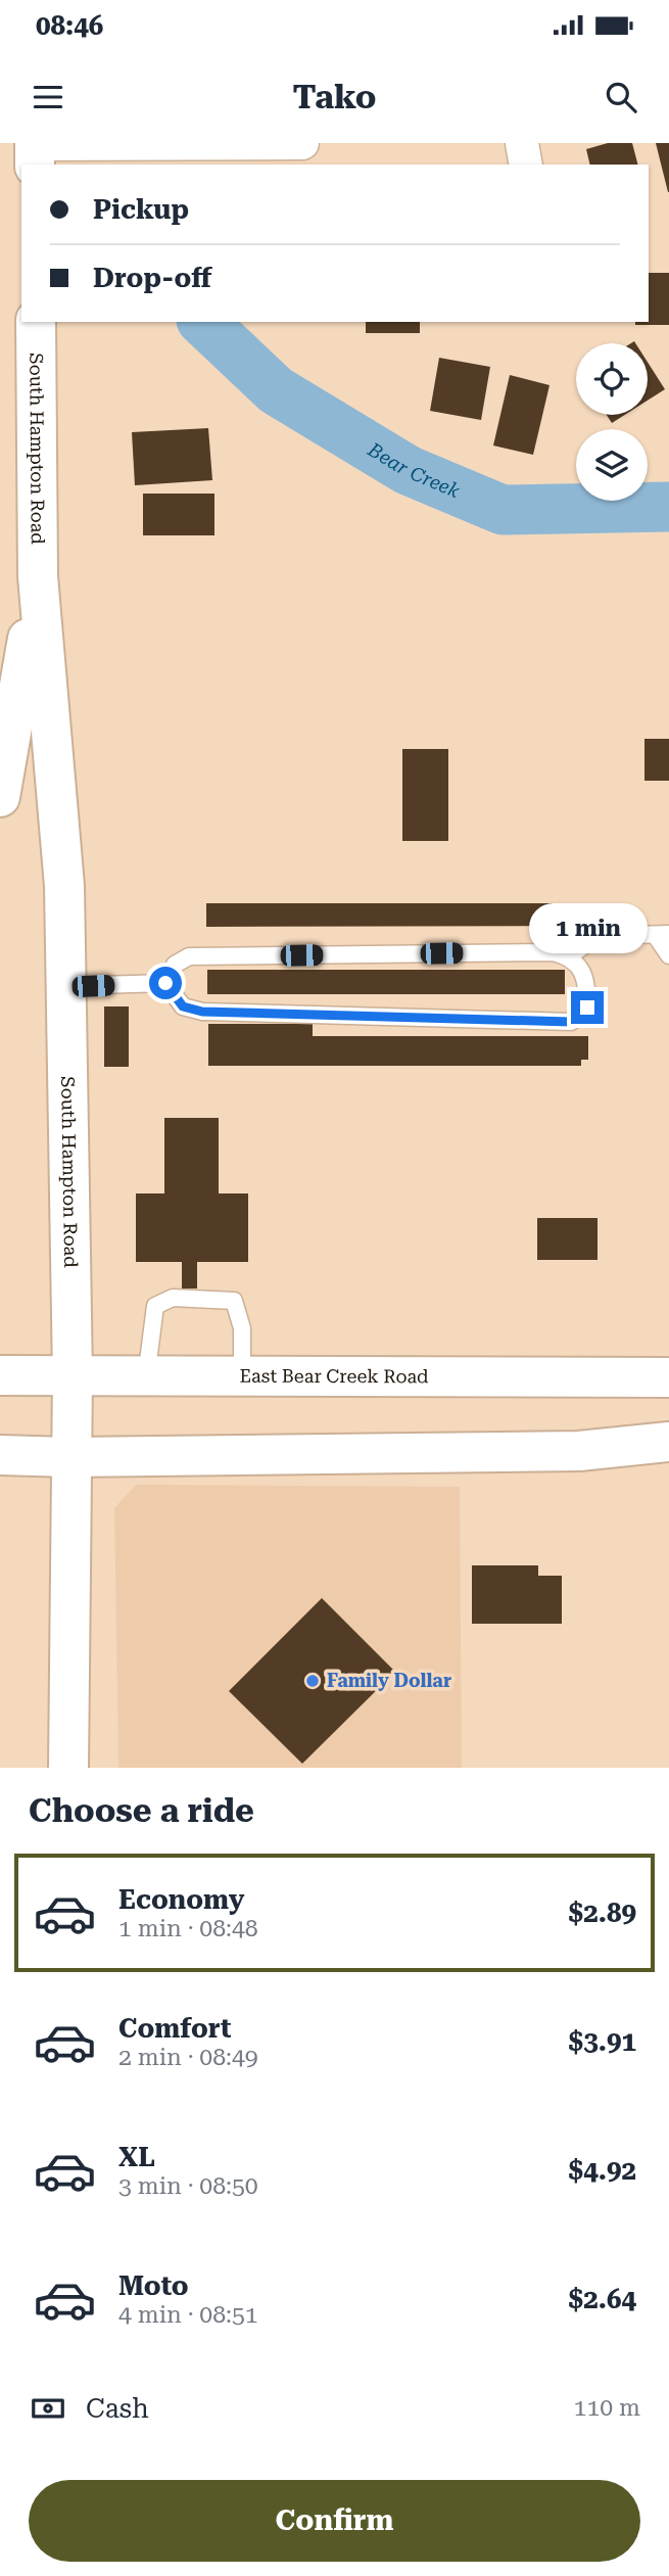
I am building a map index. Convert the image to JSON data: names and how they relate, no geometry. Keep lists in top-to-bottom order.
{
  "streets": {
    "main road": ["South Hampton Road", "East Bear Creek Road"]
  },
  "crossings": [
    ["South Hampton Road", "East Bear Creek Road"]
  ],
  "water": ["Bear Creek"],
  "places": ["Family Dollar"],
  "page": {
    "status": "08:46",
    "header": "Tako",
    "banner": ["Pickup", "Drop-off"],
    "bubble": "1 min",
    "heading": "Choose a ride",
    "list": [
      {
        "name": "Economy",
        "note": "1 min · 08:48",
        "value": "$2.89"
      },
      {
        "name": "Comfort",
        "note": "2 min · 08:49",
        "value": "$3.91"
      },
      {
        "name": "XL",
        "note": "3 min · 08:50",
        "value": "$4.92"
      },
      {
        "name": "Moto",
        "note": "4 min · 08:51",
        "value": "$2.64"
      }
    ],
    "pay": ["Cash", "110 m"],
    "buttons": "Confirm"
  }
}
